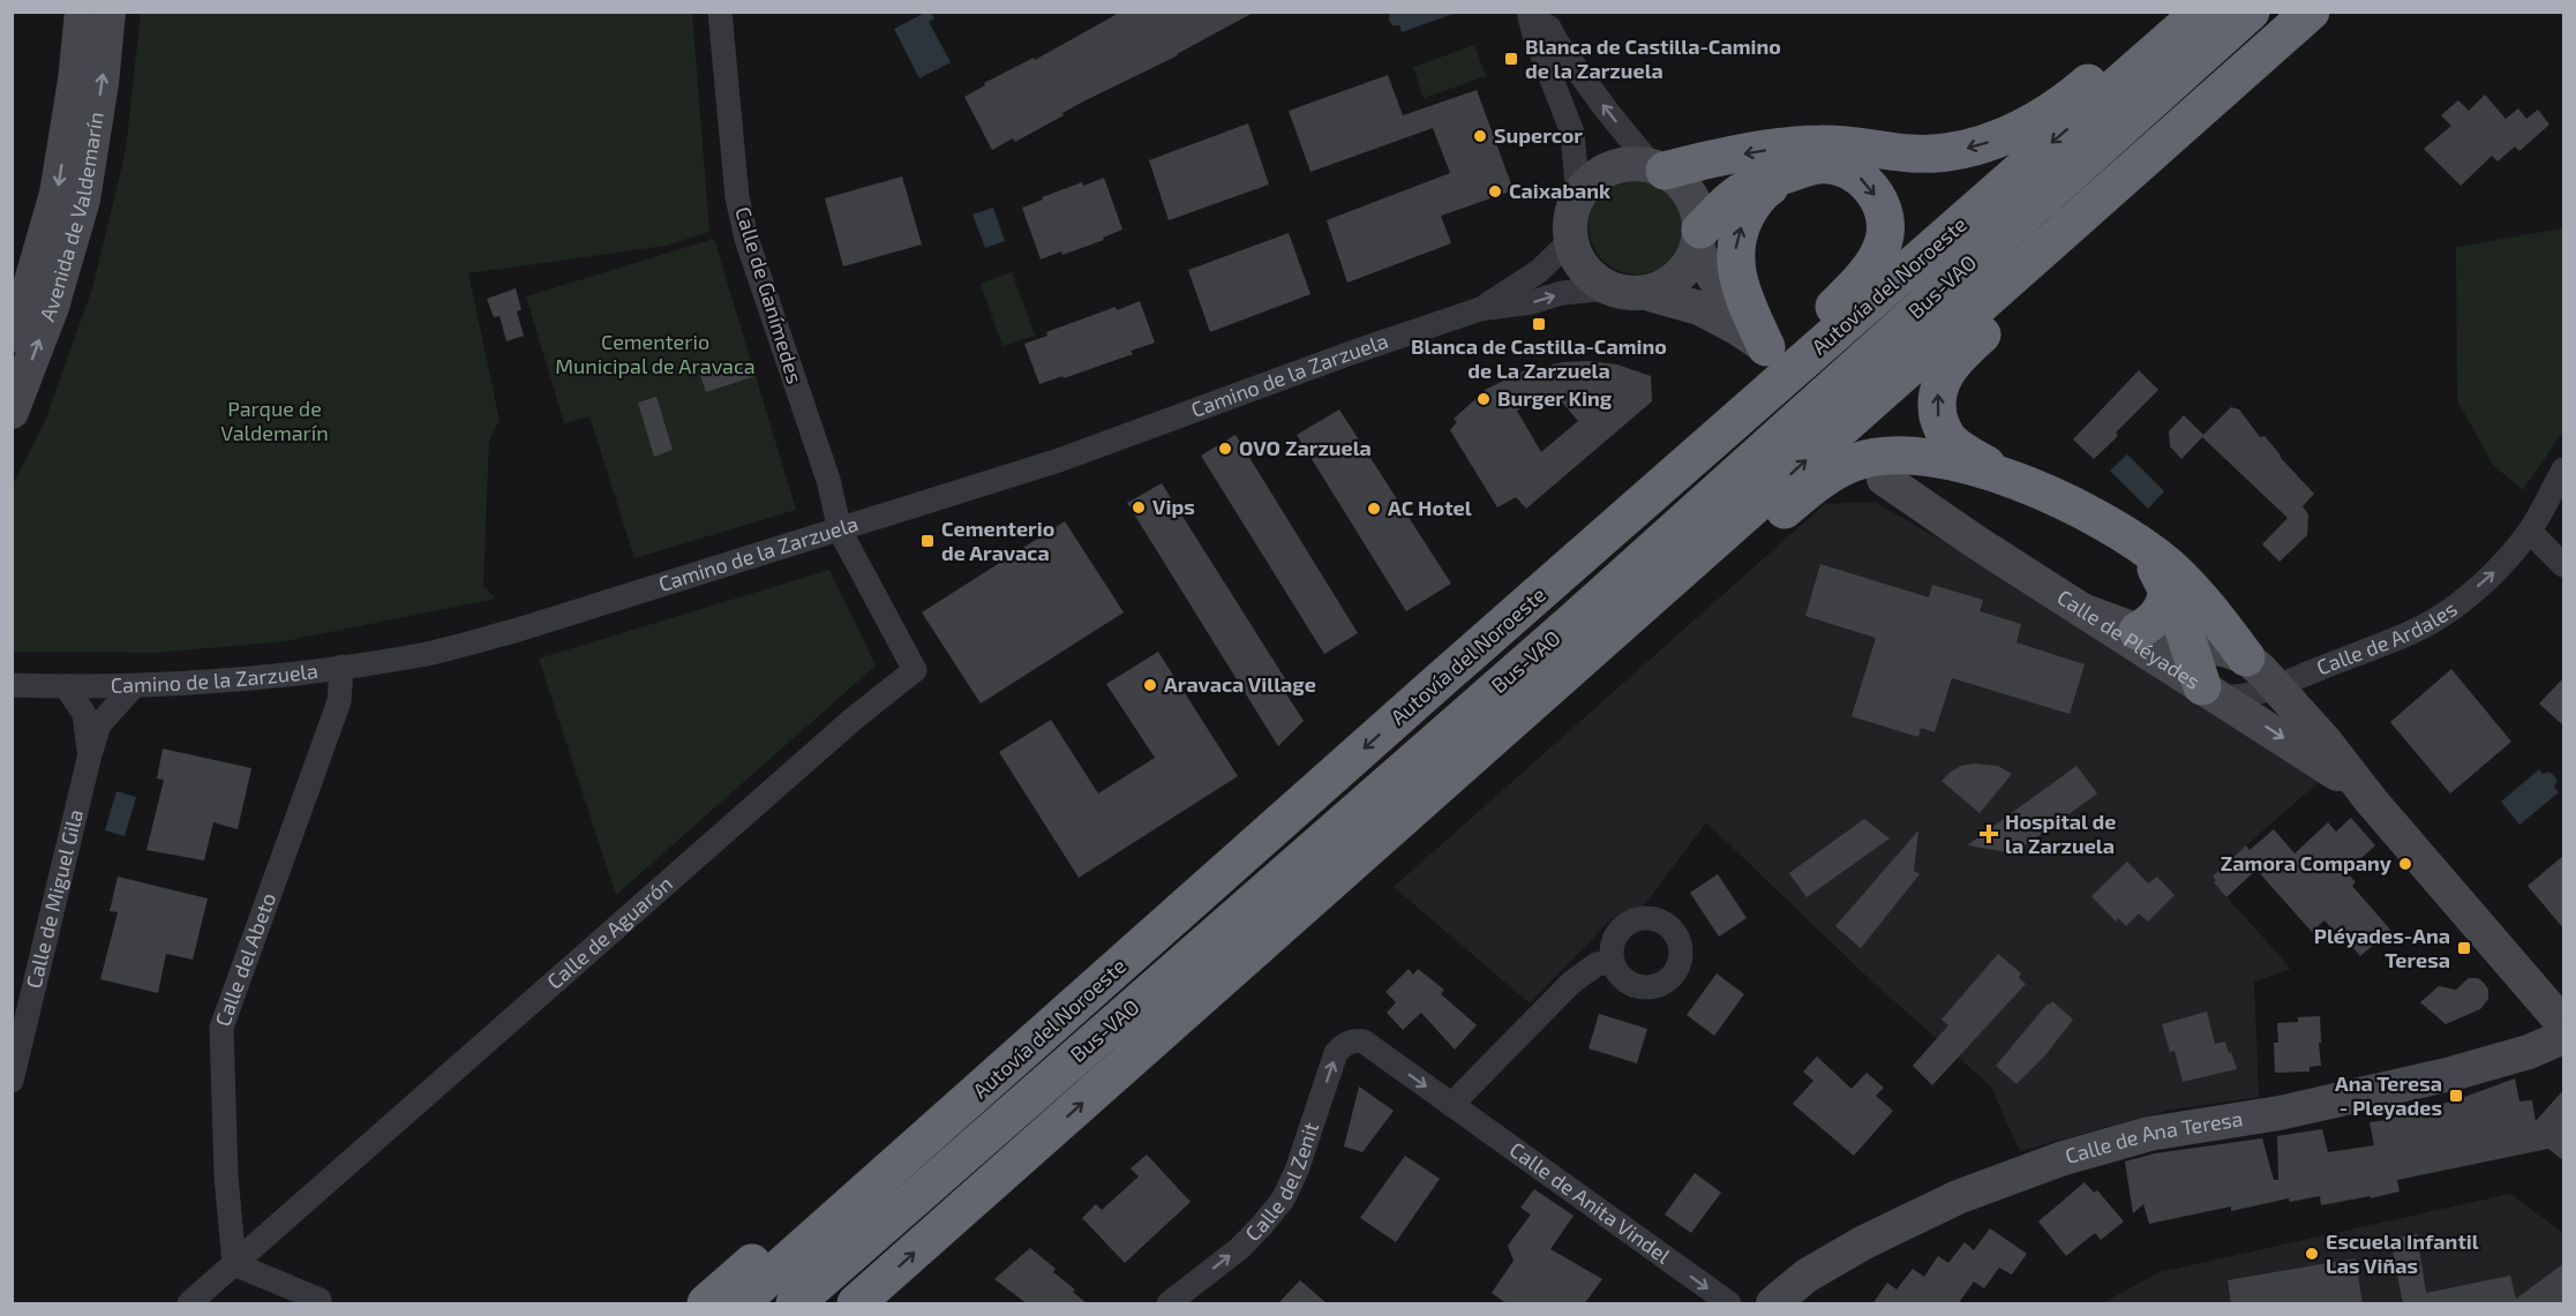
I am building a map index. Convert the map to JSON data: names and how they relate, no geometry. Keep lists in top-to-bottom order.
{
  "streets": {
    "highway": ["Autovía del Noroeste", "Bus-VAO"],
    "main road": ["Avenida de Valdemarín", "Calle de Pléyades", "Calle de Ana Teresa"],
    "street": [
      "Calle de Ganímedes",
      "Camino de la Zarzuela",
      "Calle de Ardales",
      "Calle de Miguel Gila",
      "Calle de Aguarón",
      "Calle del Abeto",
      "Calle del Zenit",
      "Calle de Anita Vindel"
    ]
  },
  "crossings": [
    ["Calle de Ganímedes", "Camino de la Zarzuela"],
    ["Calle de Ganímedes", "Calle de Aguarón"],
    ["Camino de la Zarzuela", "Calle de Miguel Gila"],
    ["Camino de la Zarzuela", "Calle de Aguarón"],
    ["Camino de la Zarzuela", "Calle del Abeto"],
    ["Calle de Ardales", "Calle de Pléyades"],
    ["Calle de Aguarón", "Calle del Abeto"],
    ["Calle del Zenit", "Calle de Anita Vindel"]
  ],
  "one_way": ["Calle de Ardales", "Calle del Zenit", "Calle de Anita Vindel"],
  "parks": ["Cementerio Municipal de Aravaca", "Parque de Valdemarín"],
  "places": {
    "transit": [
      "Blanca de Castilla-Camino de la Zarzuela",
      "Blanca de Castilla-Camino de La Zarzuela",
      "Cementerio de Aravaca",
      "Pléyades-Ana Teresa",
      "Ana Teresa - Pleyades"
    ],
    "other": [
      "Supercor",
      "Caixabank",
      "Burger King",
      "OVO Zarzuela",
      "Vips",
      "AC Hotel",
      "Aravaca Village",
      "Zamora Company",
      "Escuela Infantil Las Viñas"
    ],
    "health": ["Hospital de la Zarzuela"]
  }
}
